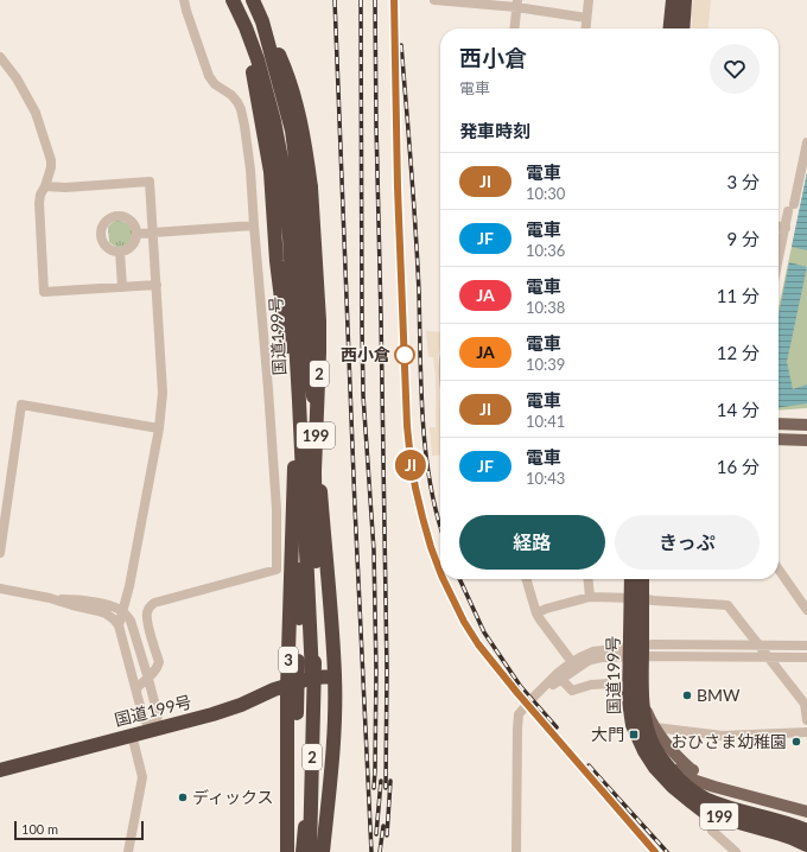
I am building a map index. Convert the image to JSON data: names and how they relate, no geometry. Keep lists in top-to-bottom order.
{
  "streets": {
    "highway": [
      "国道199号",
      "2",
      "199",
      "3"
    ]
  },
  "crossings": [
    ["国道199号", "2"],
    ["2", "3"]
  ],
  "places": {
    "other": [
      "西小倉",
      "BMW",
      "おひさま幼稚園",
      "ディックス"
    ],
    "transit": ["大門"]
  },
  "scale_bar": "100 m",
  "page": {
    "on_map": "JI",
    "heading": [
      ["西小倉", "電車"],
      "発車時刻"
    ],
    "list": [
      {
        "mark": "JI",
        "name": "電車",
        "note": "10:30",
        "value": "3 分"
      },
      {
        "mark": "JF",
        "name": "電車",
        "note": "10:36",
        "value": "9 分"
      },
      {
        "mark": "JA",
        "name": "電車",
        "note": "10:38",
        "value": "11 分"
      },
      {
        "mark": "JA",
        "name": "電車",
        "note": "10:39",
        "value": "12 分"
      },
      {
        "mark": "JI",
        "name": "電車",
        "note": "10:41",
        "value": "14 分"
      },
      {
        "mark": "JF",
        "name": "電車",
        "note": "10:43",
        "value": "16 分"
      }
    ],
    "buttons": ["経路", "きっぷ"],
    "scale": "100 m"
  }
}
